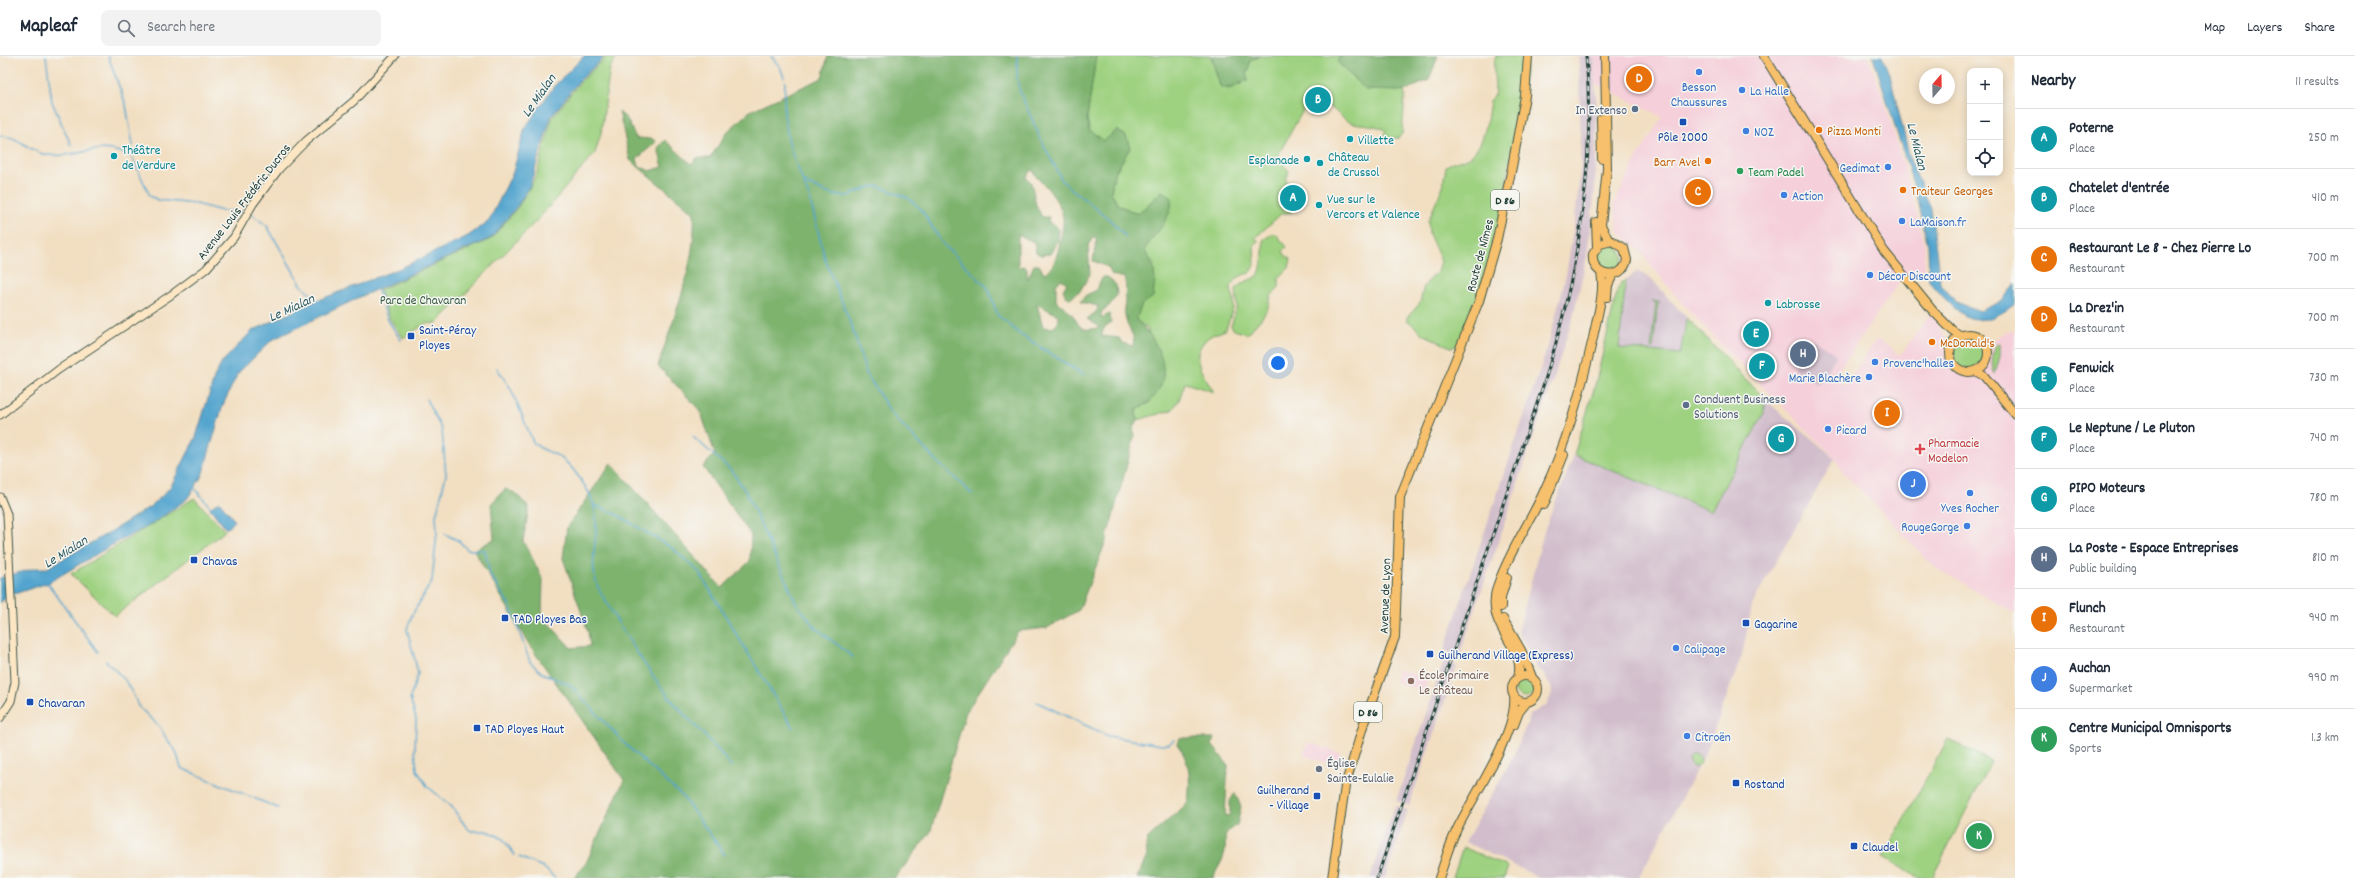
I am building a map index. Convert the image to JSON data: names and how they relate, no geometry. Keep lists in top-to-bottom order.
{
  "streets": {
    "main road": [
      "D 86",
      "Avenue Louis Frédéric Ducros",
      "Route de Nîmes",
      "Avenue de Lyon"
    ]
  },
  "crossings": [
    ["Route de Nîmes", "Avenue de Lyon"]
  ],
  "water": ["Le Mialan"],
  "parks": ["Parc de Chavaran"],
  "places": {
    "other": [
      "Besson Chaussures",
      "La Halle",
      "In Extenso",
      "Pizza Monti",
      "NOZ",
      "Villette",
      "Théâtre de Verdure",
      "Esplanade",
      "Barr Avel",
      "Château de Crussol",
      "Gedimat",
      "Team Padel",
      "Traiteur Georges",
      "Action",
      "Vue sur le Vercors et Valence",
      "LaMaison.fr",
      "Décor Discount",
      "Labrosse",
      "McDonald's",
      "Provenc'halles",
      "Marie Blachère",
      "Conduent Business Solutions",
      "Picard",
      "Yves Rocher",
      "RougeGorge",
      "Calipage",
      "École primaire Le château",
      "Citroën",
      "Église Sainte-Eulalie"
    ],
    "transit": [
      "Pôle 2000",
      "Saint-Péray Ployes",
      "Chavas",
      "TAD Ployes Bas",
      "Gagarine",
      "Guilherand Village (Express)",
      "Chavaran",
      "TAD Ployes Haut",
      "Rostand",
      "Guilherand - Village",
      "Claudel"
    ],
    "health": ["Pharmacie Modelon"]
  },
  "north": "top",
  "page": {
    "header": "Mapleaf",
    "search": "Search here",
    "nav": ["Map", "Layers", "Share"],
    "heading": ["Nearby", "11 results"],
    "pins": [
      "D",
      "B",
      "C",
      "A",
      "E",
      "H",
      "F",
      "I",
      "G",
      "J",
      "K"
    ],
    "map_buttons": ["+", "−"],
    "list": [
      {
        "mark": "A",
        "name": "Poterne",
        "note": "Place",
        "value": "250 m"
      },
      {
        "mark": "B",
        "name": "Chatelet d'entrée",
        "note": "Place",
        "value": "410 m"
      },
      {
        "mark": "C",
        "name": "Restaurant Le 8 - Chez Pierre Lo",
        "note": "Restaurant",
        "value": "700 m"
      },
      {
        "mark": "D",
        "name": "La Drez'in",
        "note": "Restaurant",
        "value": "700 m"
      },
      {
        "mark": "E",
        "name": "Fenwick",
        "note": "Place",
        "value": "730 m"
      },
      {
        "mark": "F",
        "name": "Le Neptune / Le Pluton",
        "note": "Place",
        "value": "740 m"
      },
      {
        "mark": "G",
        "name": "PIPO Moteurs",
        "note": "Place",
        "value": "780 m"
      },
      {
        "mark": "H",
        "name": "La Poste - Espace Entreprises",
        "note": "Public building",
        "value": "810 m"
      },
      {
        "mark": "I",
        "name": "Flunch",
        "note": "Restaurant",
        "value": "940 m"
      },
      {
        "mark": "J",
        "name": "Auchan",
        "note": "Supermarket",
        "value": "990 m"
      },
      {
        "mark": "K",
        "name": "Centre Municipal Omnisports",
        "note": "Sports",
        "value": "1.3 km"
      }
    ]
  }
}
